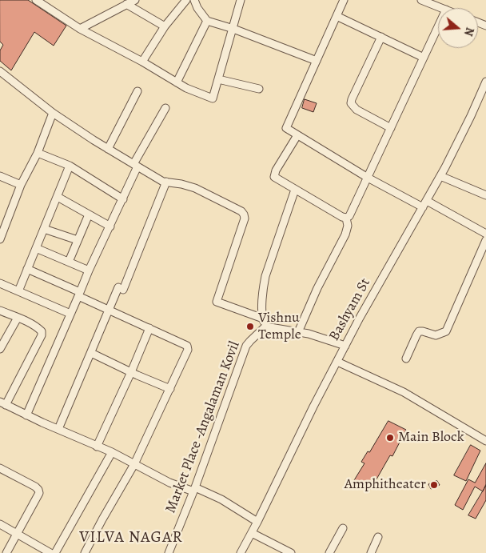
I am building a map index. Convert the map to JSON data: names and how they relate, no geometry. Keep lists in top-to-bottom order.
{
  "streets": {
    "street": ["Bashyam St", "Market Place -Angalaman Kovil"]
  },
  "districts": ["VILVA NAGAR"],
  "places": ["Vishnu Temple", "Main Block", "Amphitheater"],
  "north": "right"
}
